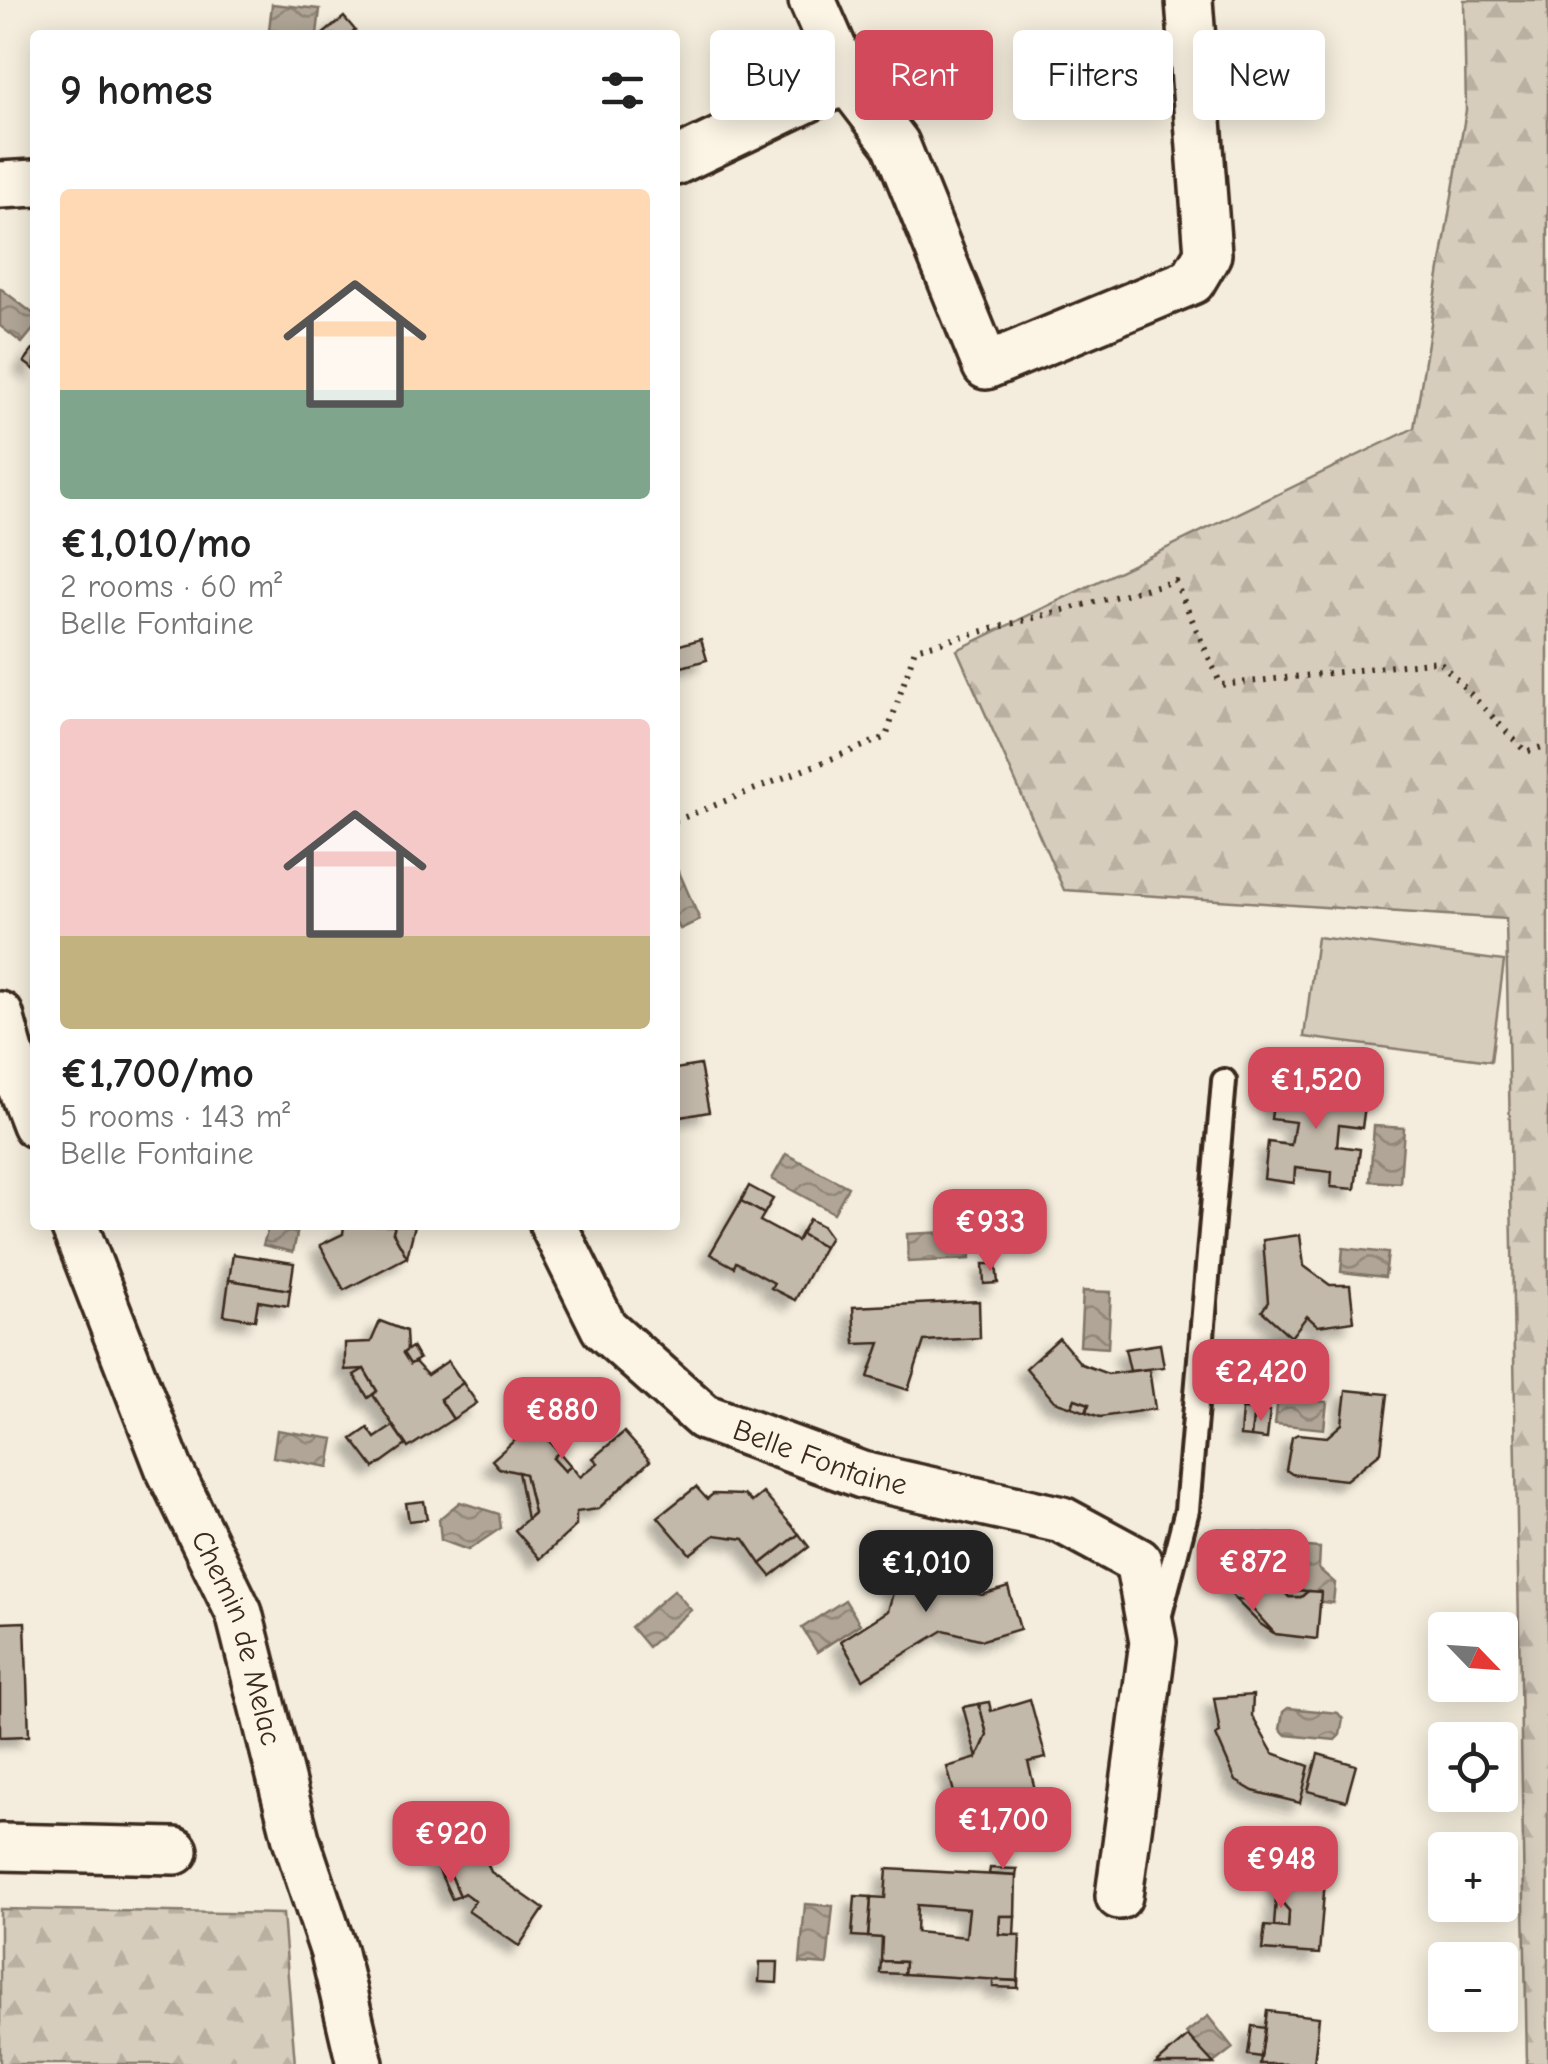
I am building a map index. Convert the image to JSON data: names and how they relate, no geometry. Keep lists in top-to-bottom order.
{
  "streets": {
    "street": ["Belle Fontaine", "Chemin de Melac"]
  },
  "north": "bottom right",
  "page": {
    "chip": [
      "Buy",
      "Rent",
      "Filters",
      "New"
    ],
    "heading": "9 homes",
    "list": [
      {
        "name": "€1,010/mo",
        "note": "2 rooms · 60 m² · Belle Fontaine"
      },
      {
        "name": "€1,700/mo",
        "note": "5 rooms · 143 m² · Belle Fontaine"
      }
    ],
    "price": [
      "€1,520",
      "€933",
      "€2,420",
      "€880",
      "€872",
      "€1,010",
      "€1,700",
      "€920",
      "€948"
    ],
    "map_buttons": ["+", "−"]
  }
}
